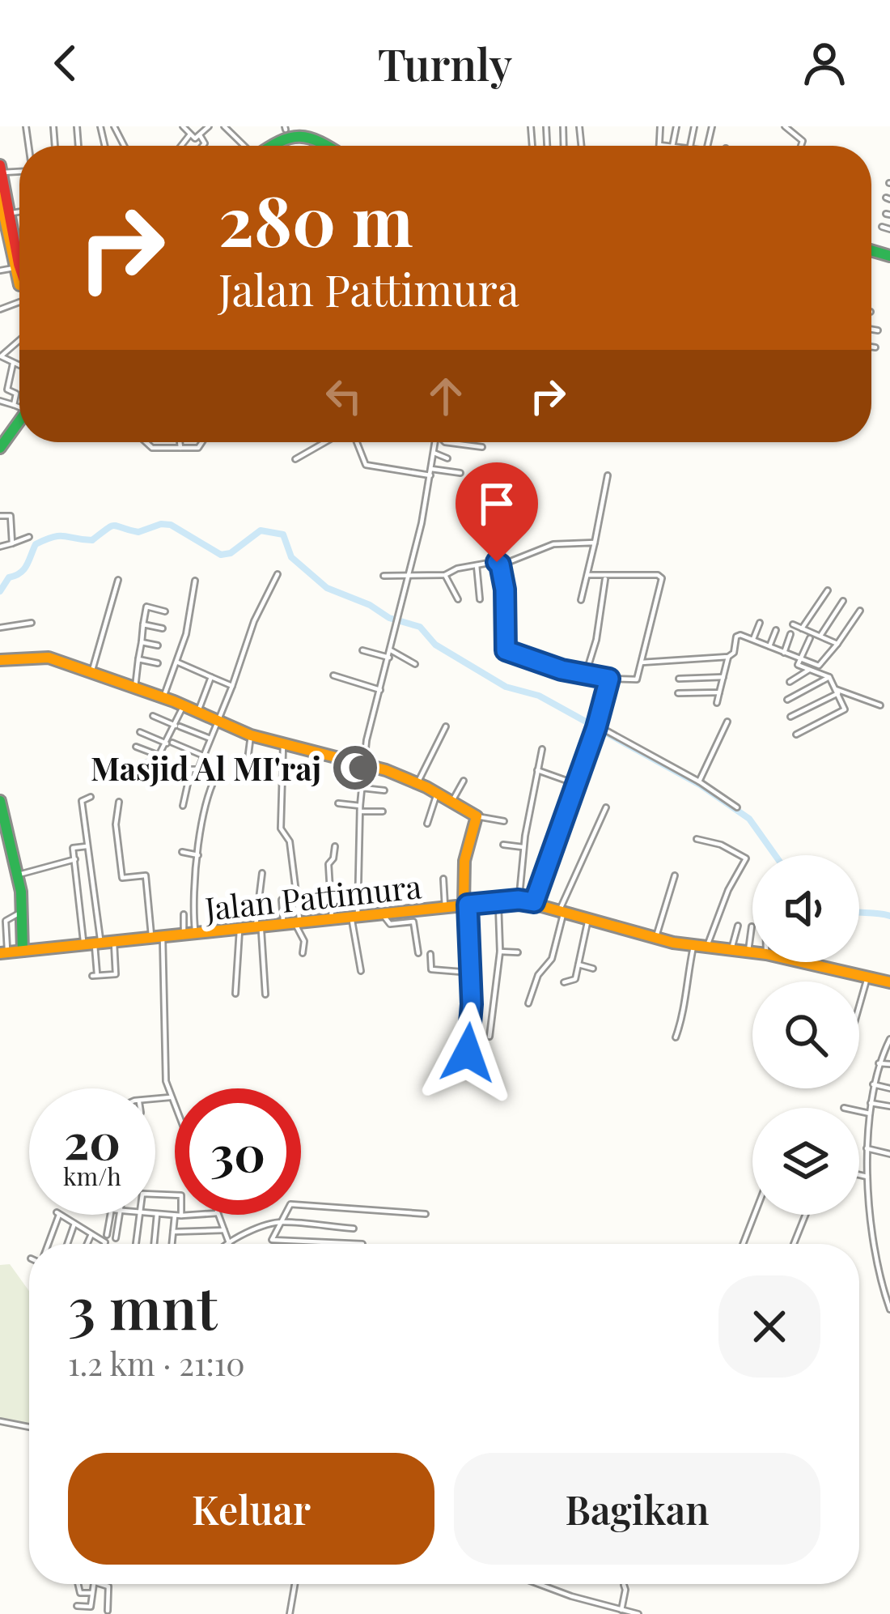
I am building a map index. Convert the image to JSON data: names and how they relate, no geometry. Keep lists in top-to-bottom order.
{
  "streets": {
    "main road": ["Jalan Pattimura"]
  },
  "places": {
    "mosque": ["Masjid Al MI'raj"]
  },
  "page": {
    "header": "Turnly",
    "turn": ["280 m", "Jalan Pattimura"],
    "speed": "20 km/h",
    "limit": "30",
    "heading": ["3 mnt", "1.2 km · 21:10"],
    "buttons": ["Keluar", "Bagikan"]
  }
}
